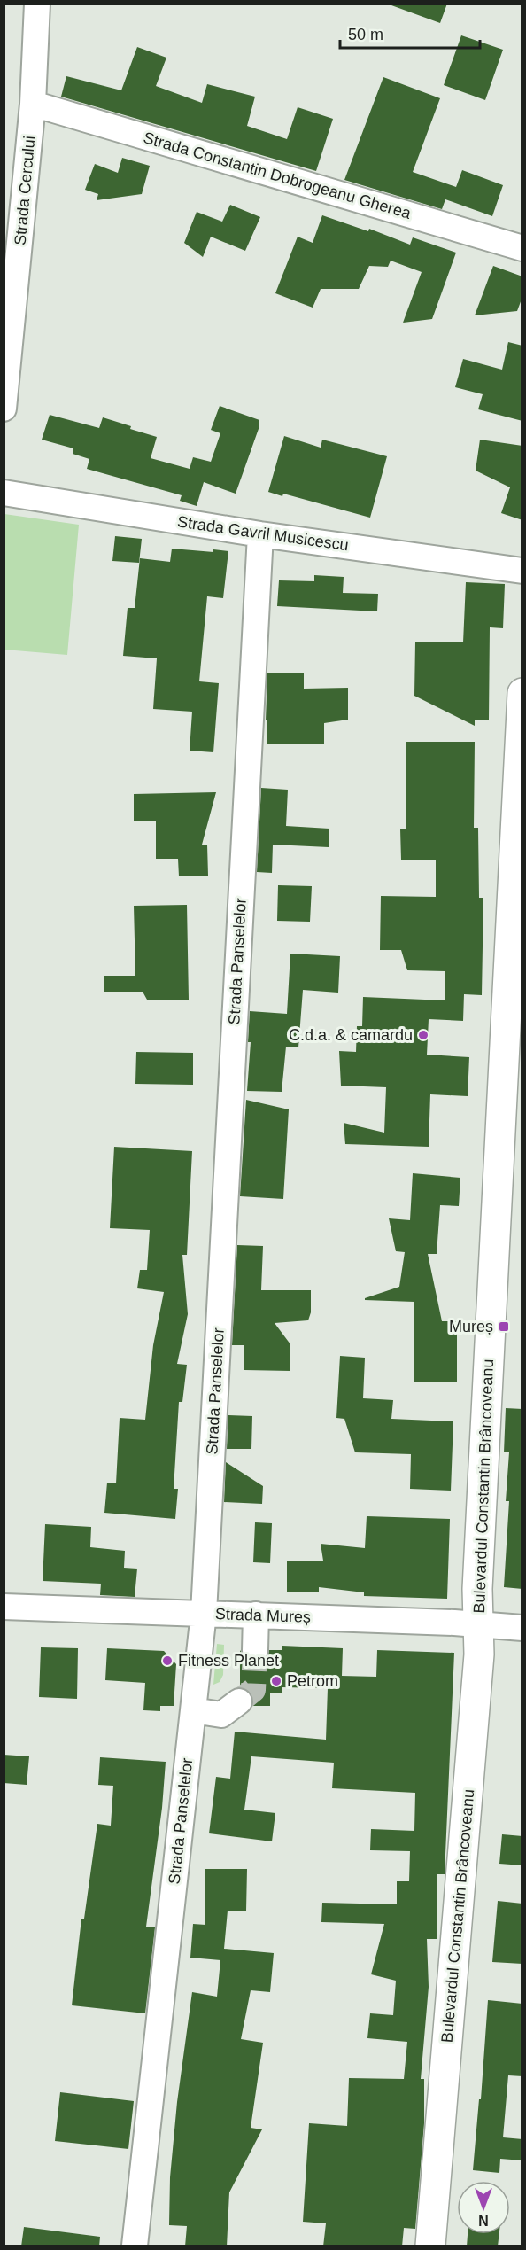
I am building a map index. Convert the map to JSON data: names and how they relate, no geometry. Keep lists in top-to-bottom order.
{
  "streets": {
    "main road": ["Bulevardul Constantin Brâncoveanu"],
    "street": [
      "Strada Constantin Dobrogeanu Gherea",
      "Strada Cercului",
      "Strada Gavril Musicescu",
      "Strada Panselelor",
      "Strada Mureș"
    ]
  },
  "crossings": [
    ["Strada Constantin Dobrogeanu Gherea", "Strada Cercului"],
    ["Strada Gavril Musicescu", "Strada Panselelor"],
    ["Strada Panselelor", "Strada Mureș"],
    ["Bulevardul Constantin Brâncoveanu", "Strada Mureș"]
  ],
  "places": {
    "other": ["C.d.a. & camardu", "Fitness Planet", "Petrom"],
    "transit": ["Mureș"]
  },
  "scale_bar": "50 m",
  "north": "bottom"
}
